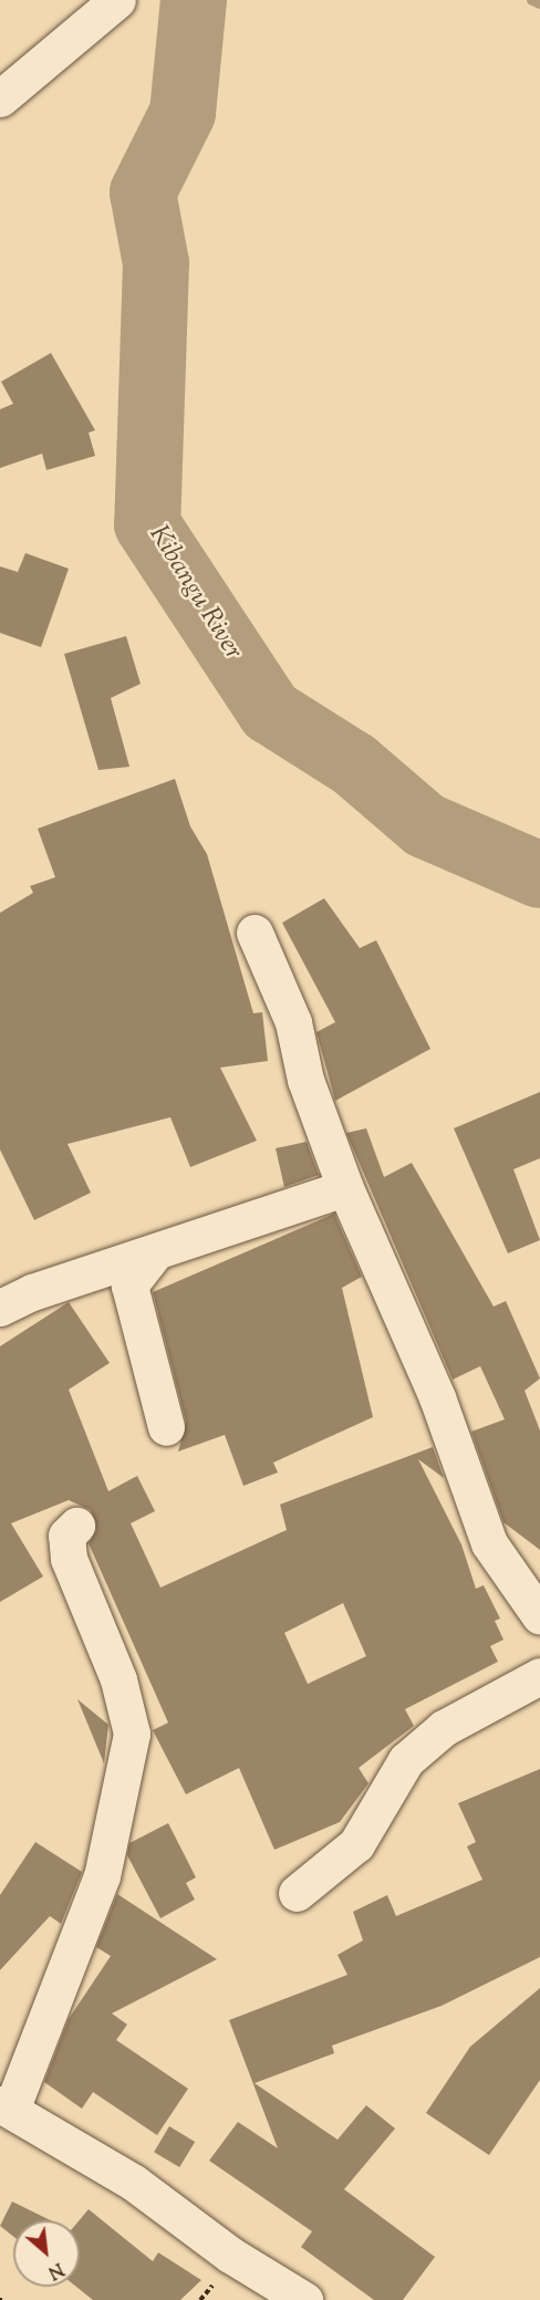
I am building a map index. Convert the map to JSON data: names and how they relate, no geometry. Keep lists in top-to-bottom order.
{
  "water": ["Kibangu River"],
  "north": "bottom right"
}
